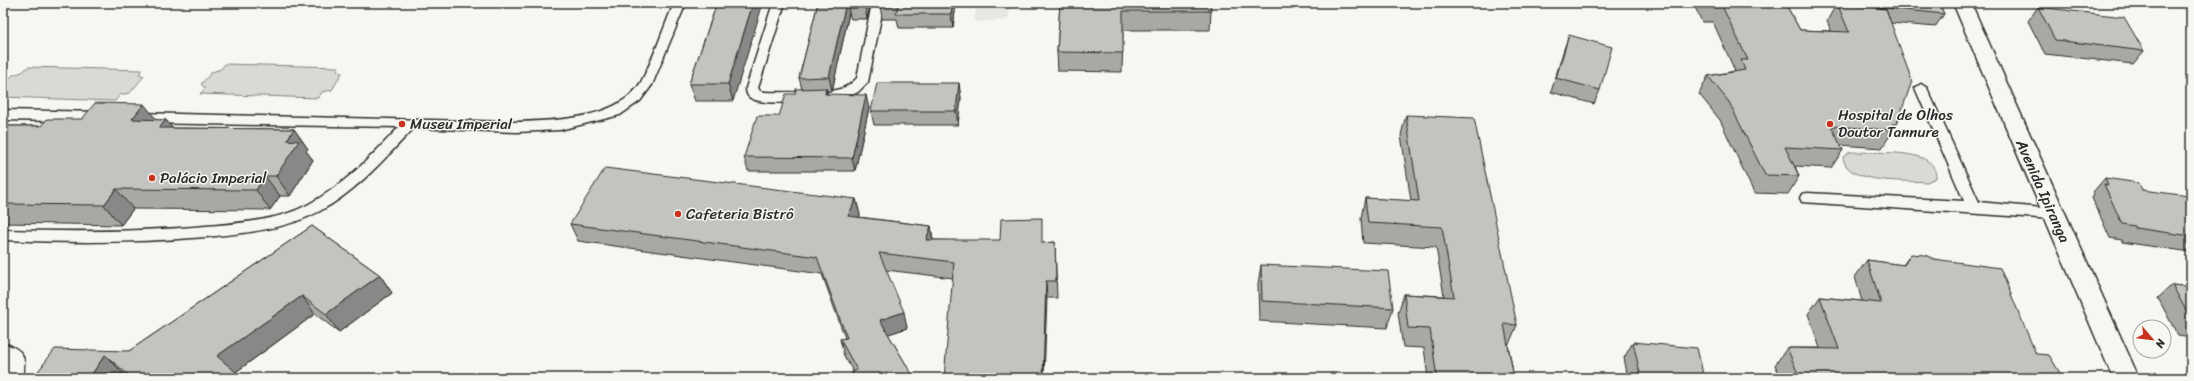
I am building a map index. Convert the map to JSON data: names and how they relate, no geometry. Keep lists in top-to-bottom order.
{
  "streets": {
    "main road": ["Avenida Ipiranga"]
  },
  "places": [
    "Museu Imperial",
    "Hospital de Olhos Doutor Tannure",
    "Palácio Imperial",
    "Cafeteria Bistrô"
  ],
  "north": "bottom right"
}
